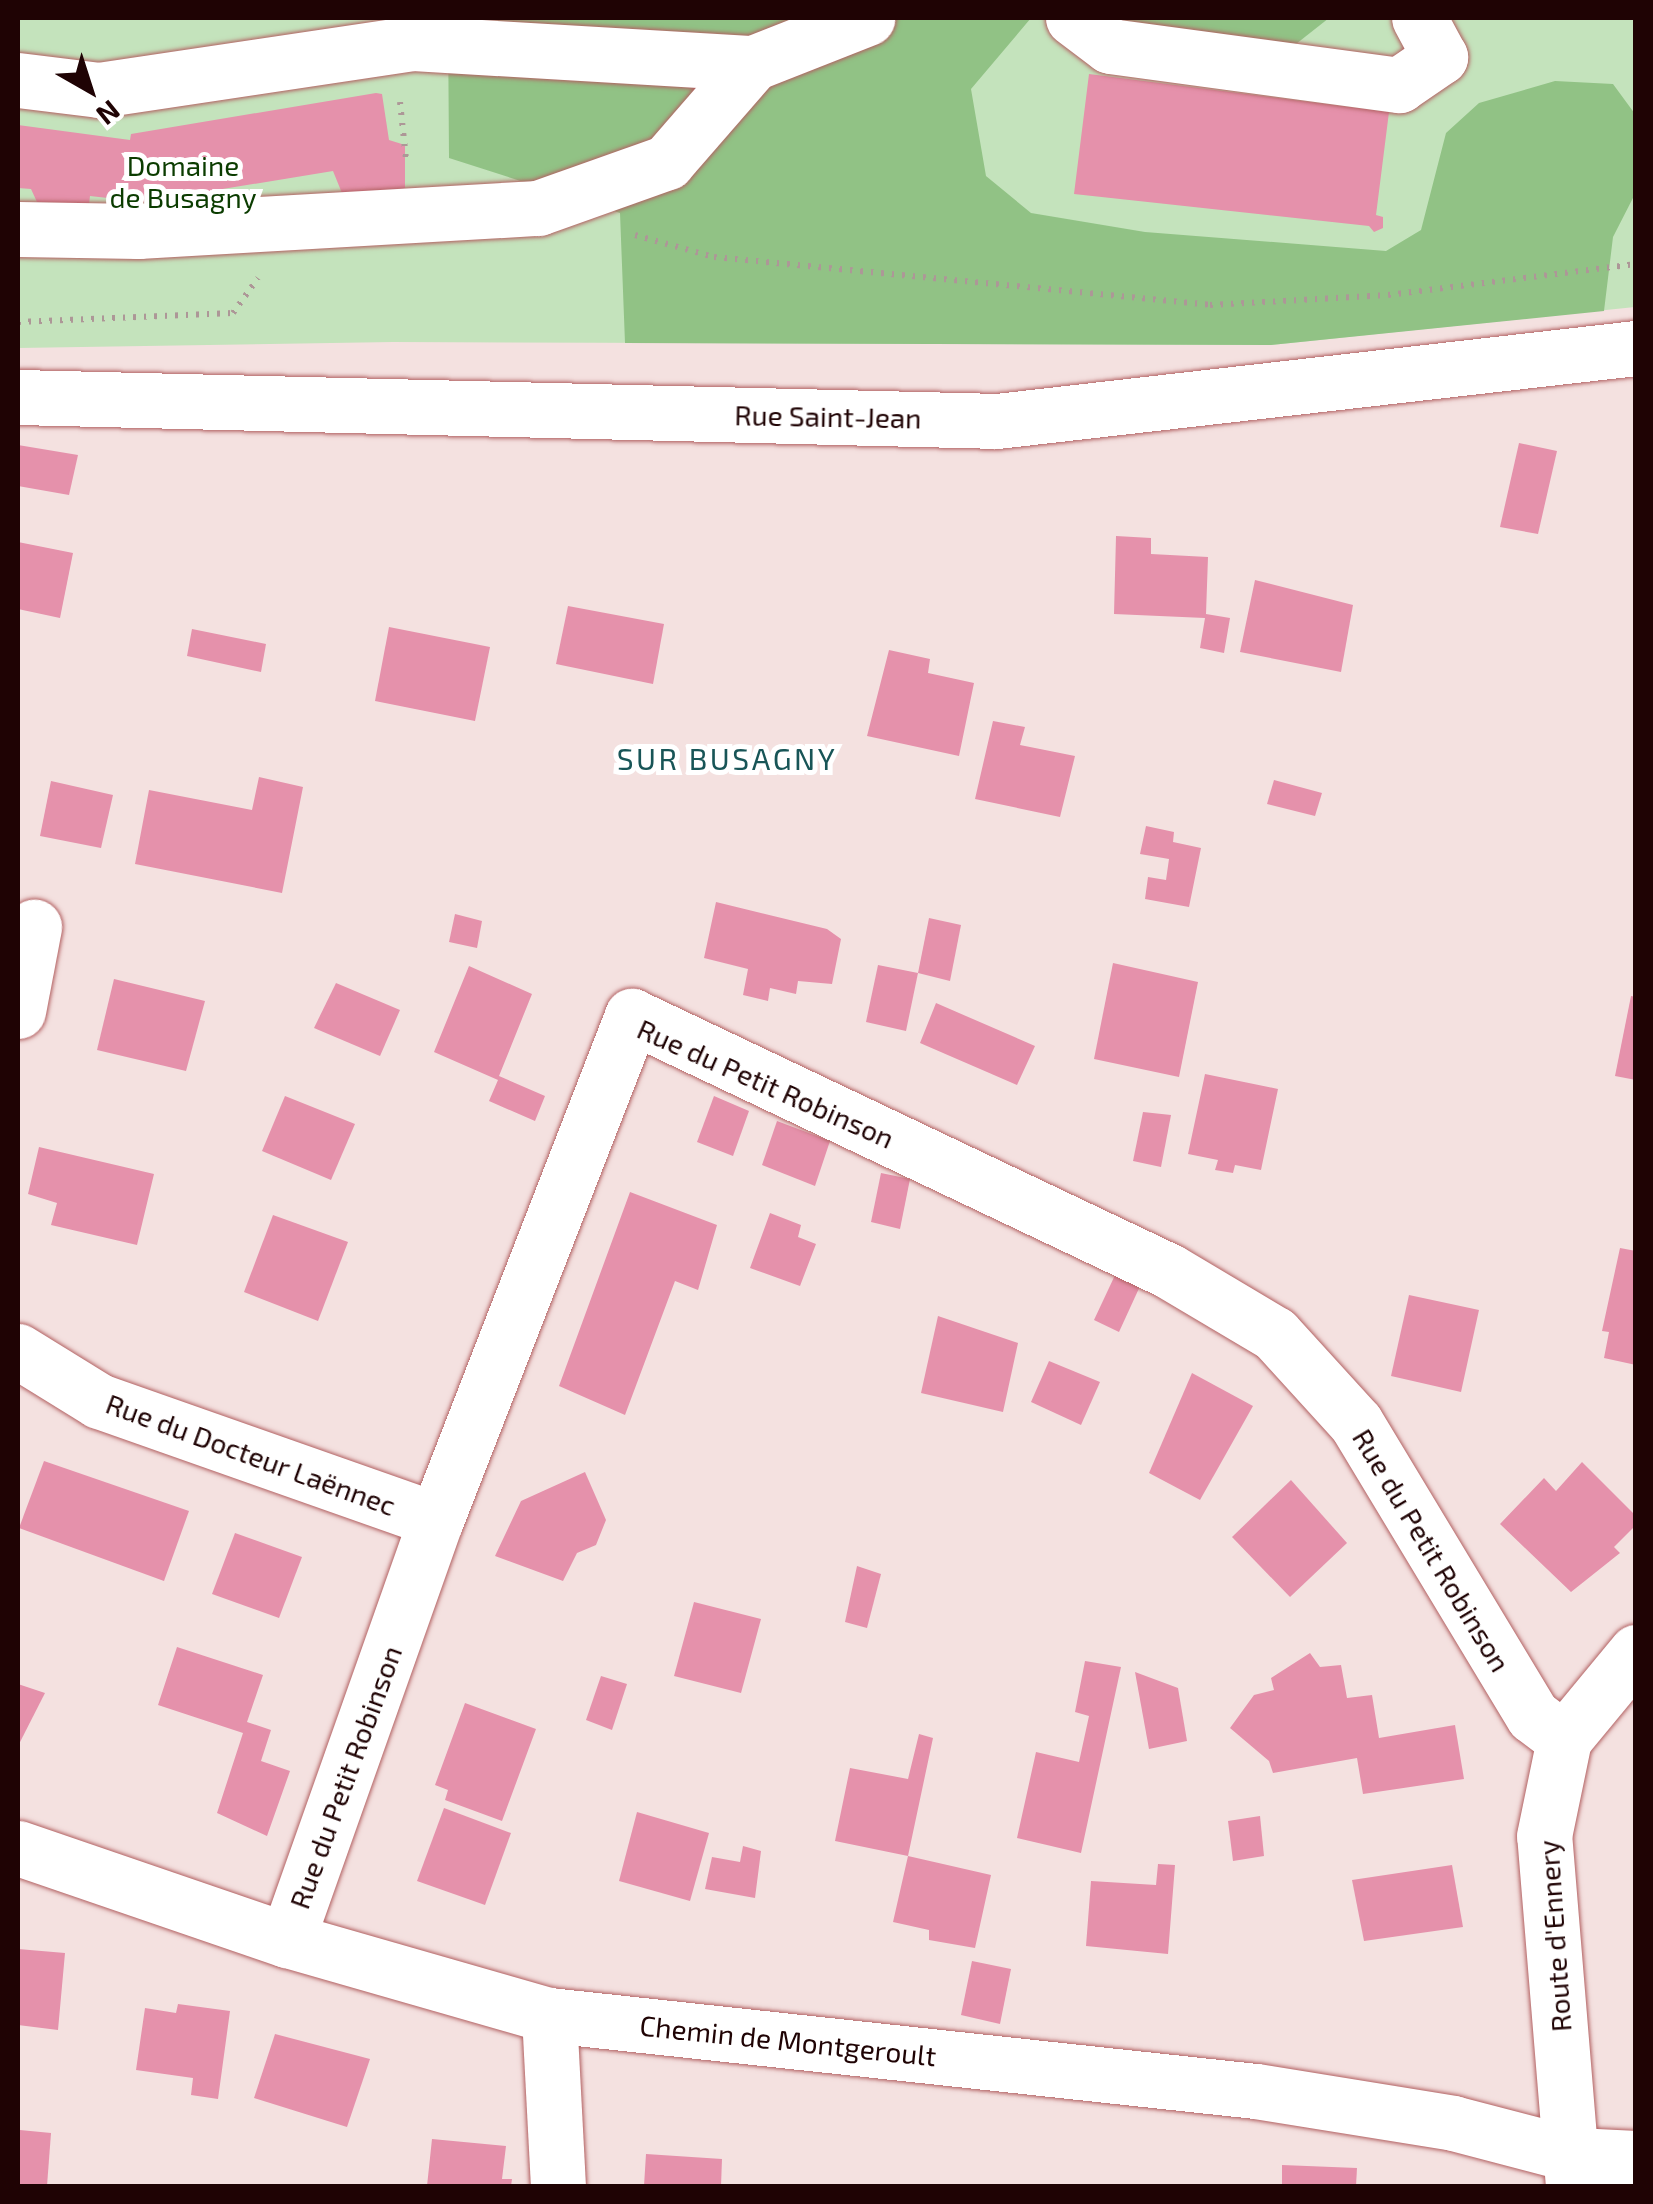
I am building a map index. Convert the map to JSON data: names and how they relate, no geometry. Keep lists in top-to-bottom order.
{
  "streets": {
    "street": [
      "Rue Saint-Jean",
      "Rue du Petit Robinson",
      "Rue du Docteur Laënnec",
      "Route d'Ennery",
      "Chemin de Montgeroult"
    ]
  },
  "crossings": [
    ["Rue du Petit Robinson", "Rue du Docteur Laënnec"],
    ["Rue du Petit Robinson", "Route d'Ennery"],
    ["Rue du Petit Robinson", "Chemin de Montgeroult"],
    ["Route d'Ennery", "Chemin de Montgeroult"]
  ],
  "districts": ["SUR BUSAGNY"],
  "parks": ["Domaine de Busagny"],
  "north": "bottom right"
}
